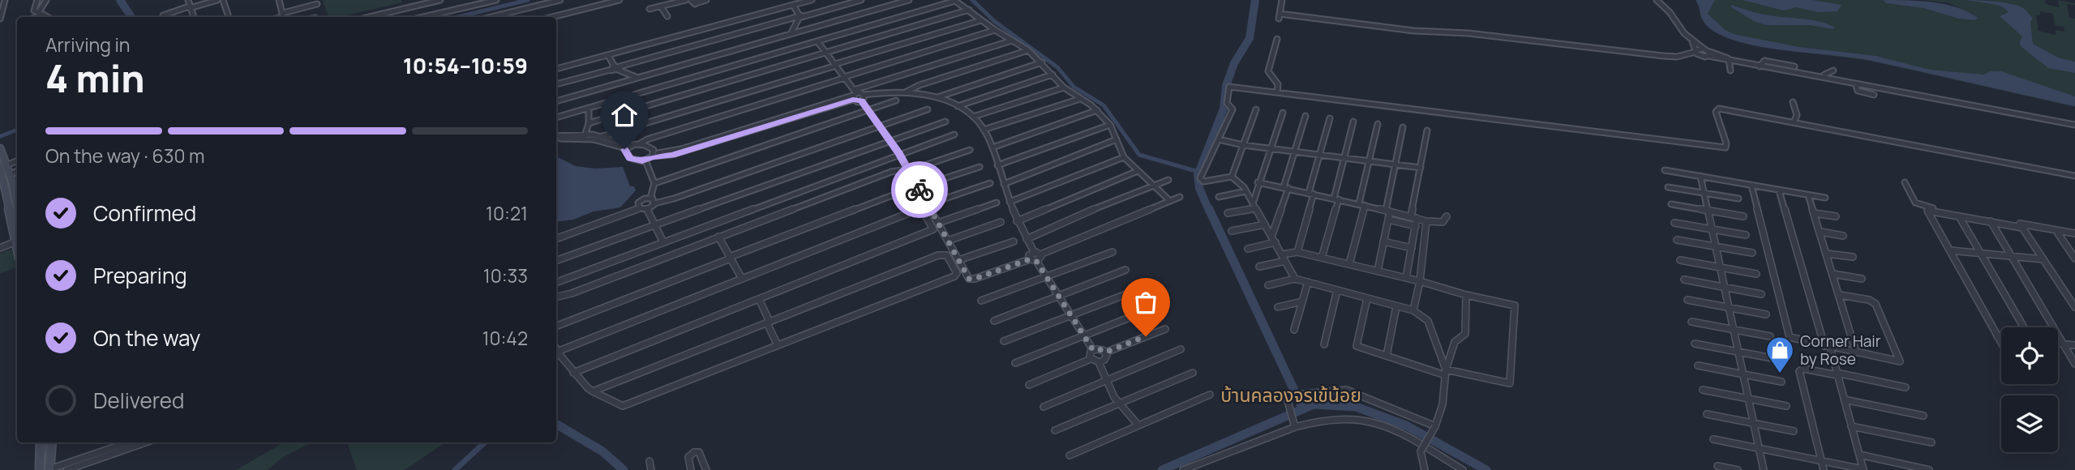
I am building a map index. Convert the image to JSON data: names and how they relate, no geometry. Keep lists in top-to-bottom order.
{
  "districts": ["บ้านคลองจรเข้น้อย"],
  "places": {
    "shop": ["Corner Hair by Rose"]
  },
  "page": {
    "heading": ["4 min", "Arriving in", "10:54–10:59"],
    "bar": "On the way · 630 m",
    "list": [
      ["Confirmed", "10:21"],
      ["Preparing", "10:33"],
      ["On the way", "10:42"],
      "Delivered"
    ]
  }
}
